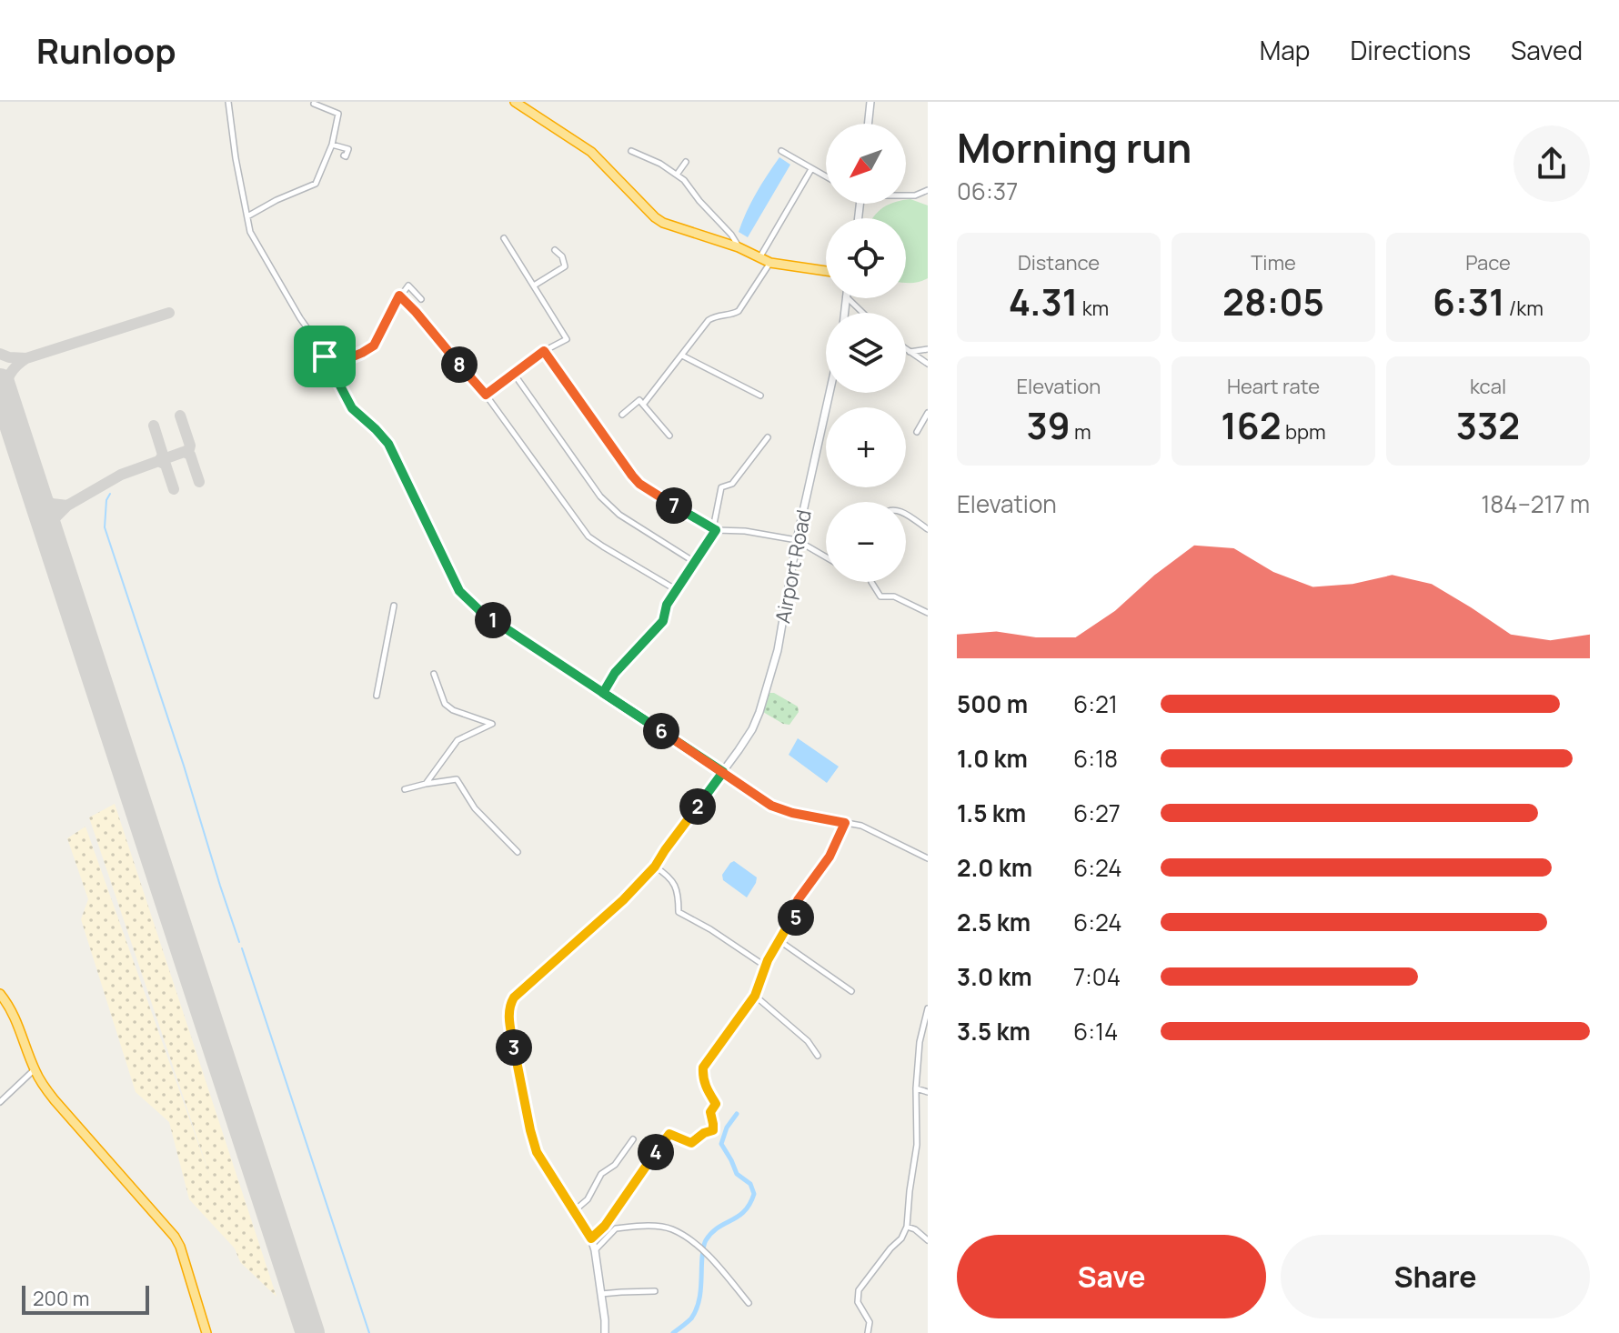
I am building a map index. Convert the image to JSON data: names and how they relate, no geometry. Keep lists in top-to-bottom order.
{
  "streets": {
    "main road": ["Airport Road"]
  },
  "scale_bar": "200 m",
  "north": "bottom left",
  "page": {
    "header": "Runloop",
    "nav": ["Map", "Directions", "Saved"],
    "heading": ["Morning run", "06:37"],
    "map_buttons": ["+", "−"],
    "stats": [
      ["Distance", "4.31 km"],
      ["Time", "28:05"],
      ["Pace", "6:31 /km"],
      ["Elevation", "39 m"],
      ["Heart rate", "162 bpm"],
      ["kcal", "332"]
    ],
    "pins": [
      "8",
      "7",
      "1",
      "6",
      "2",
      "5",
      "3",
      "4"
    ],
    "chart": ["Elevation", "184–217 m"],
    "list": [
      {
        "name": "500 m",
        "note": "6:21"
      },
      {
        "name": "1.0 km",
        "note": "6:18"
      },
      {
        "name": "1.5 km",
        "note": "6:27"
      },
      {
        "name": "2.0 km",
        "note": "6:24"
      },
      {
        "name": "2.5 km",
        "note": "6:24"
      },
      {
        "name": "3.0 km",
        "note": "7:04"
      },
      {
        "name": "3.5 km",
        "note": "6:14"
      }
    ],
    "buttons": ["Save", "Share"],
    "scale": "200 m"
  }
}
